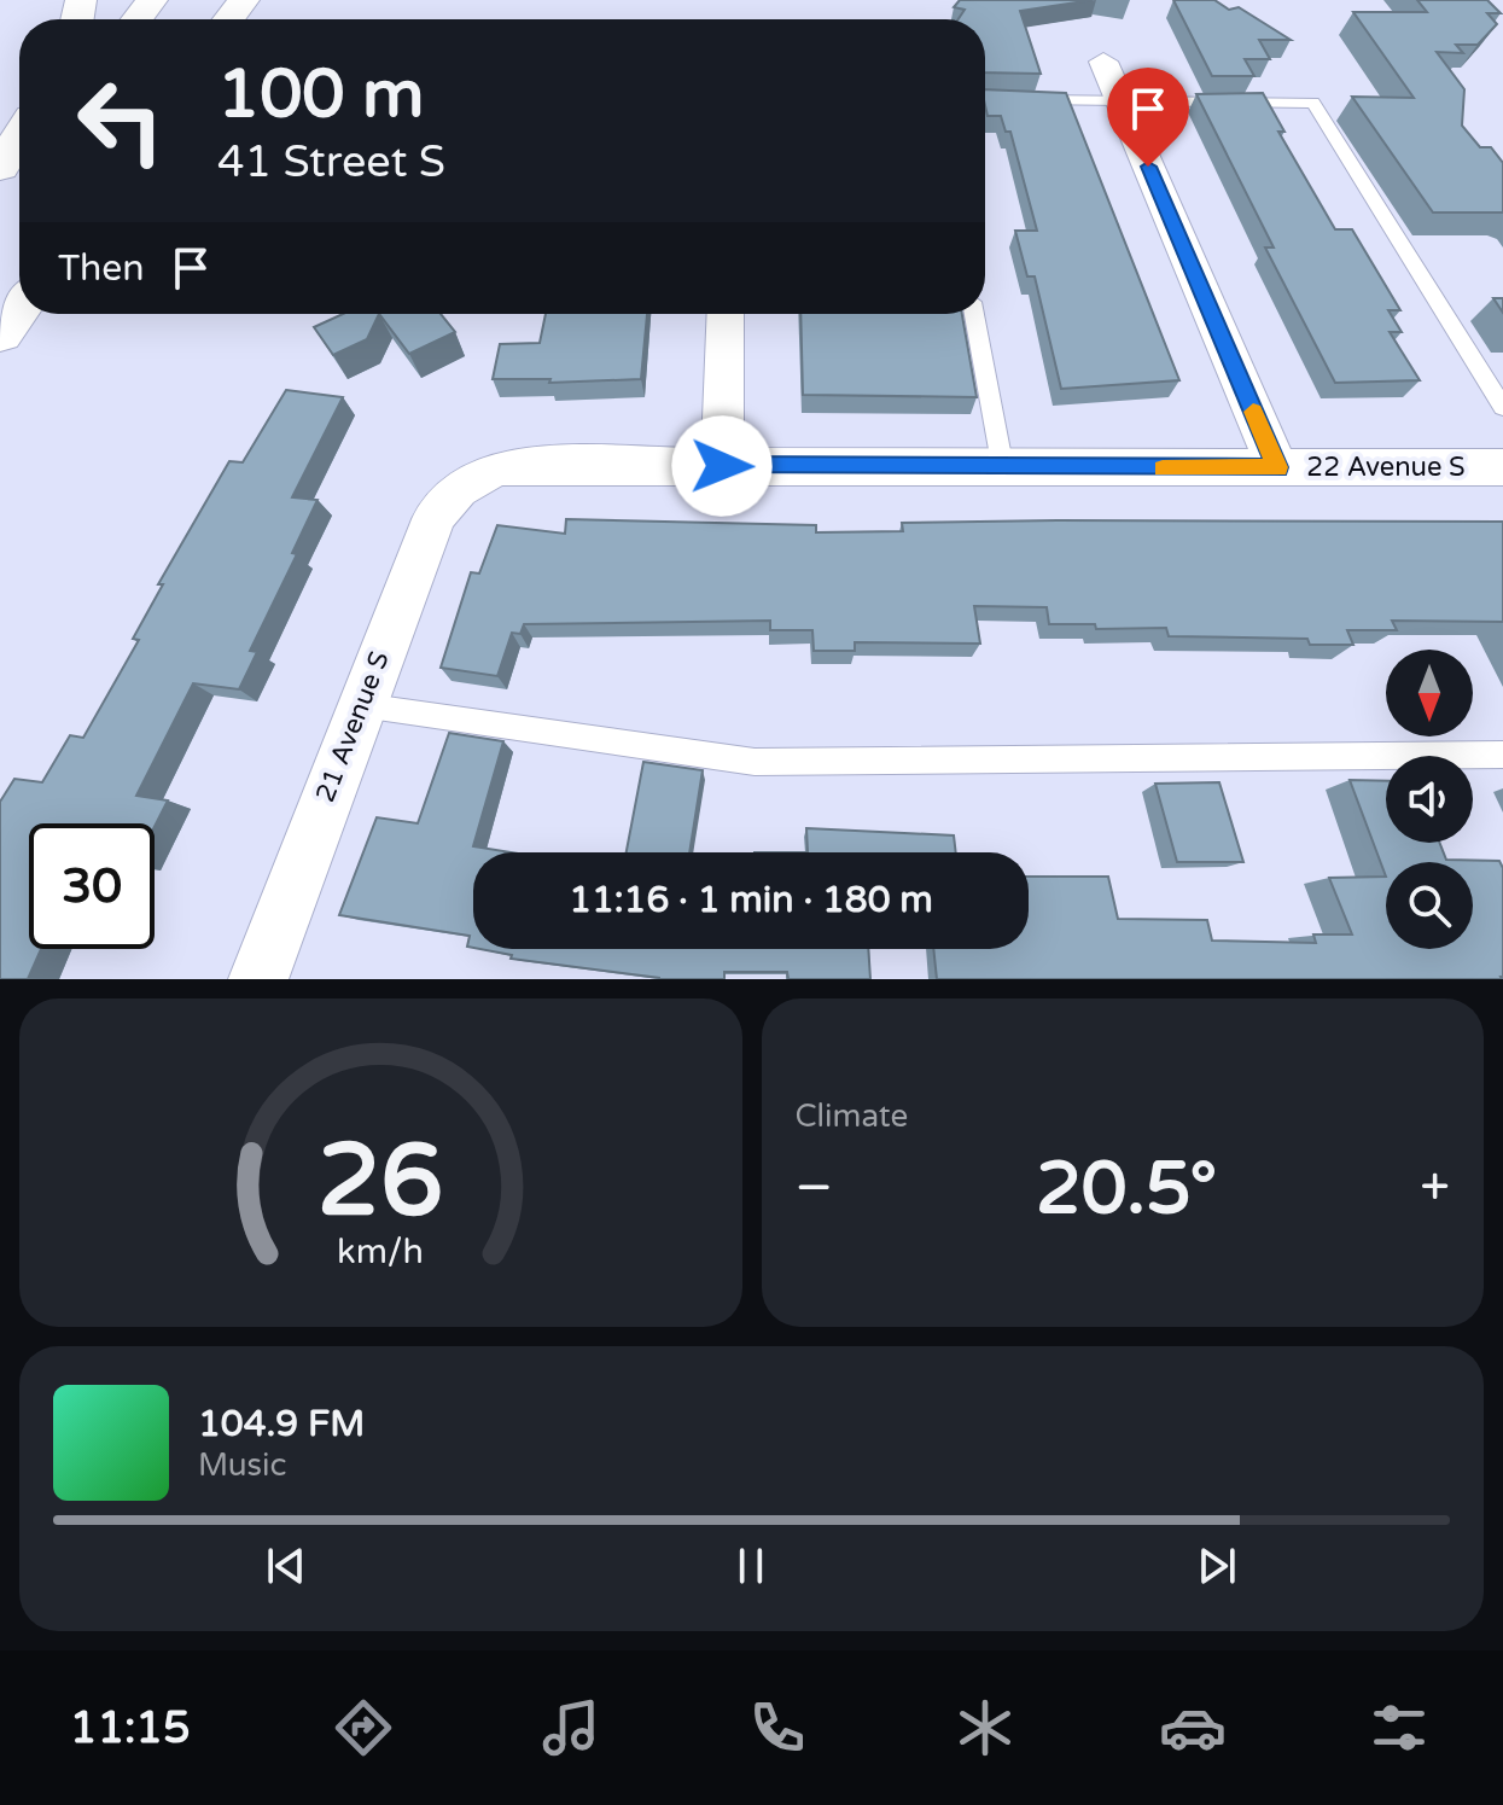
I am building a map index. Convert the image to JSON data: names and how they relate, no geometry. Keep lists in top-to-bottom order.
{
  "streets": {
    "street": ["22 Avenue S", "21 Avenue S"]
  },
  "crossings": [
    ["22 Avenue S", "21 Avenue S"]
  ],
  "north": "bottom",
  "page": {
    "turn": ["100 m", "41 Street S"],
    "then": "Then",
    "limit": "30",
    "trip": "11:16 · 1 min · 180 m",
    "tile": "Climate",
    "heat": ["−", "20.5°", "+"],
    "song": ["104.9 FM", "Music"],
    "tabs": "11:15",
    "gauge": ["26", "km/h"]
  }
}
